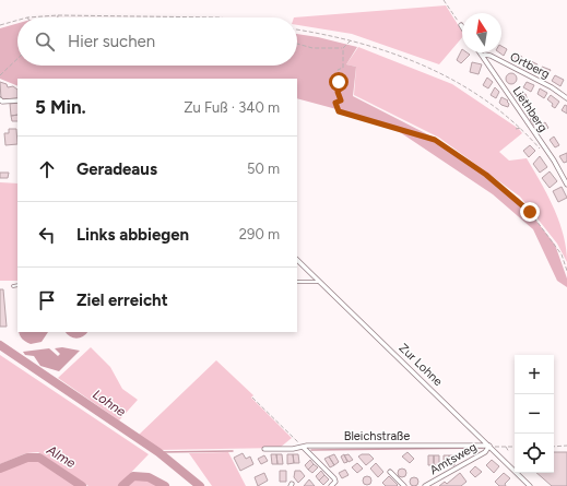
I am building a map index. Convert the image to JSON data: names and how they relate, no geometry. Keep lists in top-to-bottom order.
{
  "streets": {
    "street": [
      "Ortberg",
      "Liethberg",
      "Zur Lohne",
      "Bleichstraße",
      "Amtsweg"
    ]
  },
  "crossings": [
    ["Ortberg", "Liethberg"],
    ["Zur Lohne", "Bleichstraße"],
    ["Zur Lohne", "Amtsweg"],
    ["Bleichstraße", "Amtsweg"]
  ],
  "water": ["Lohne", "Alme"],
  "north": "top",
  "page": {
    "search": "Hier suchen",
    "heading": ["5 Min.", "Zu Fuß · 340 m"],
    "list": [
      ["Geradeaus", "50 m"],
      ["Links abbiegen", "290 m"],
      "Ziel erreicht"
    ],
    "map_buttons": ["+", "−"]
  }
}
